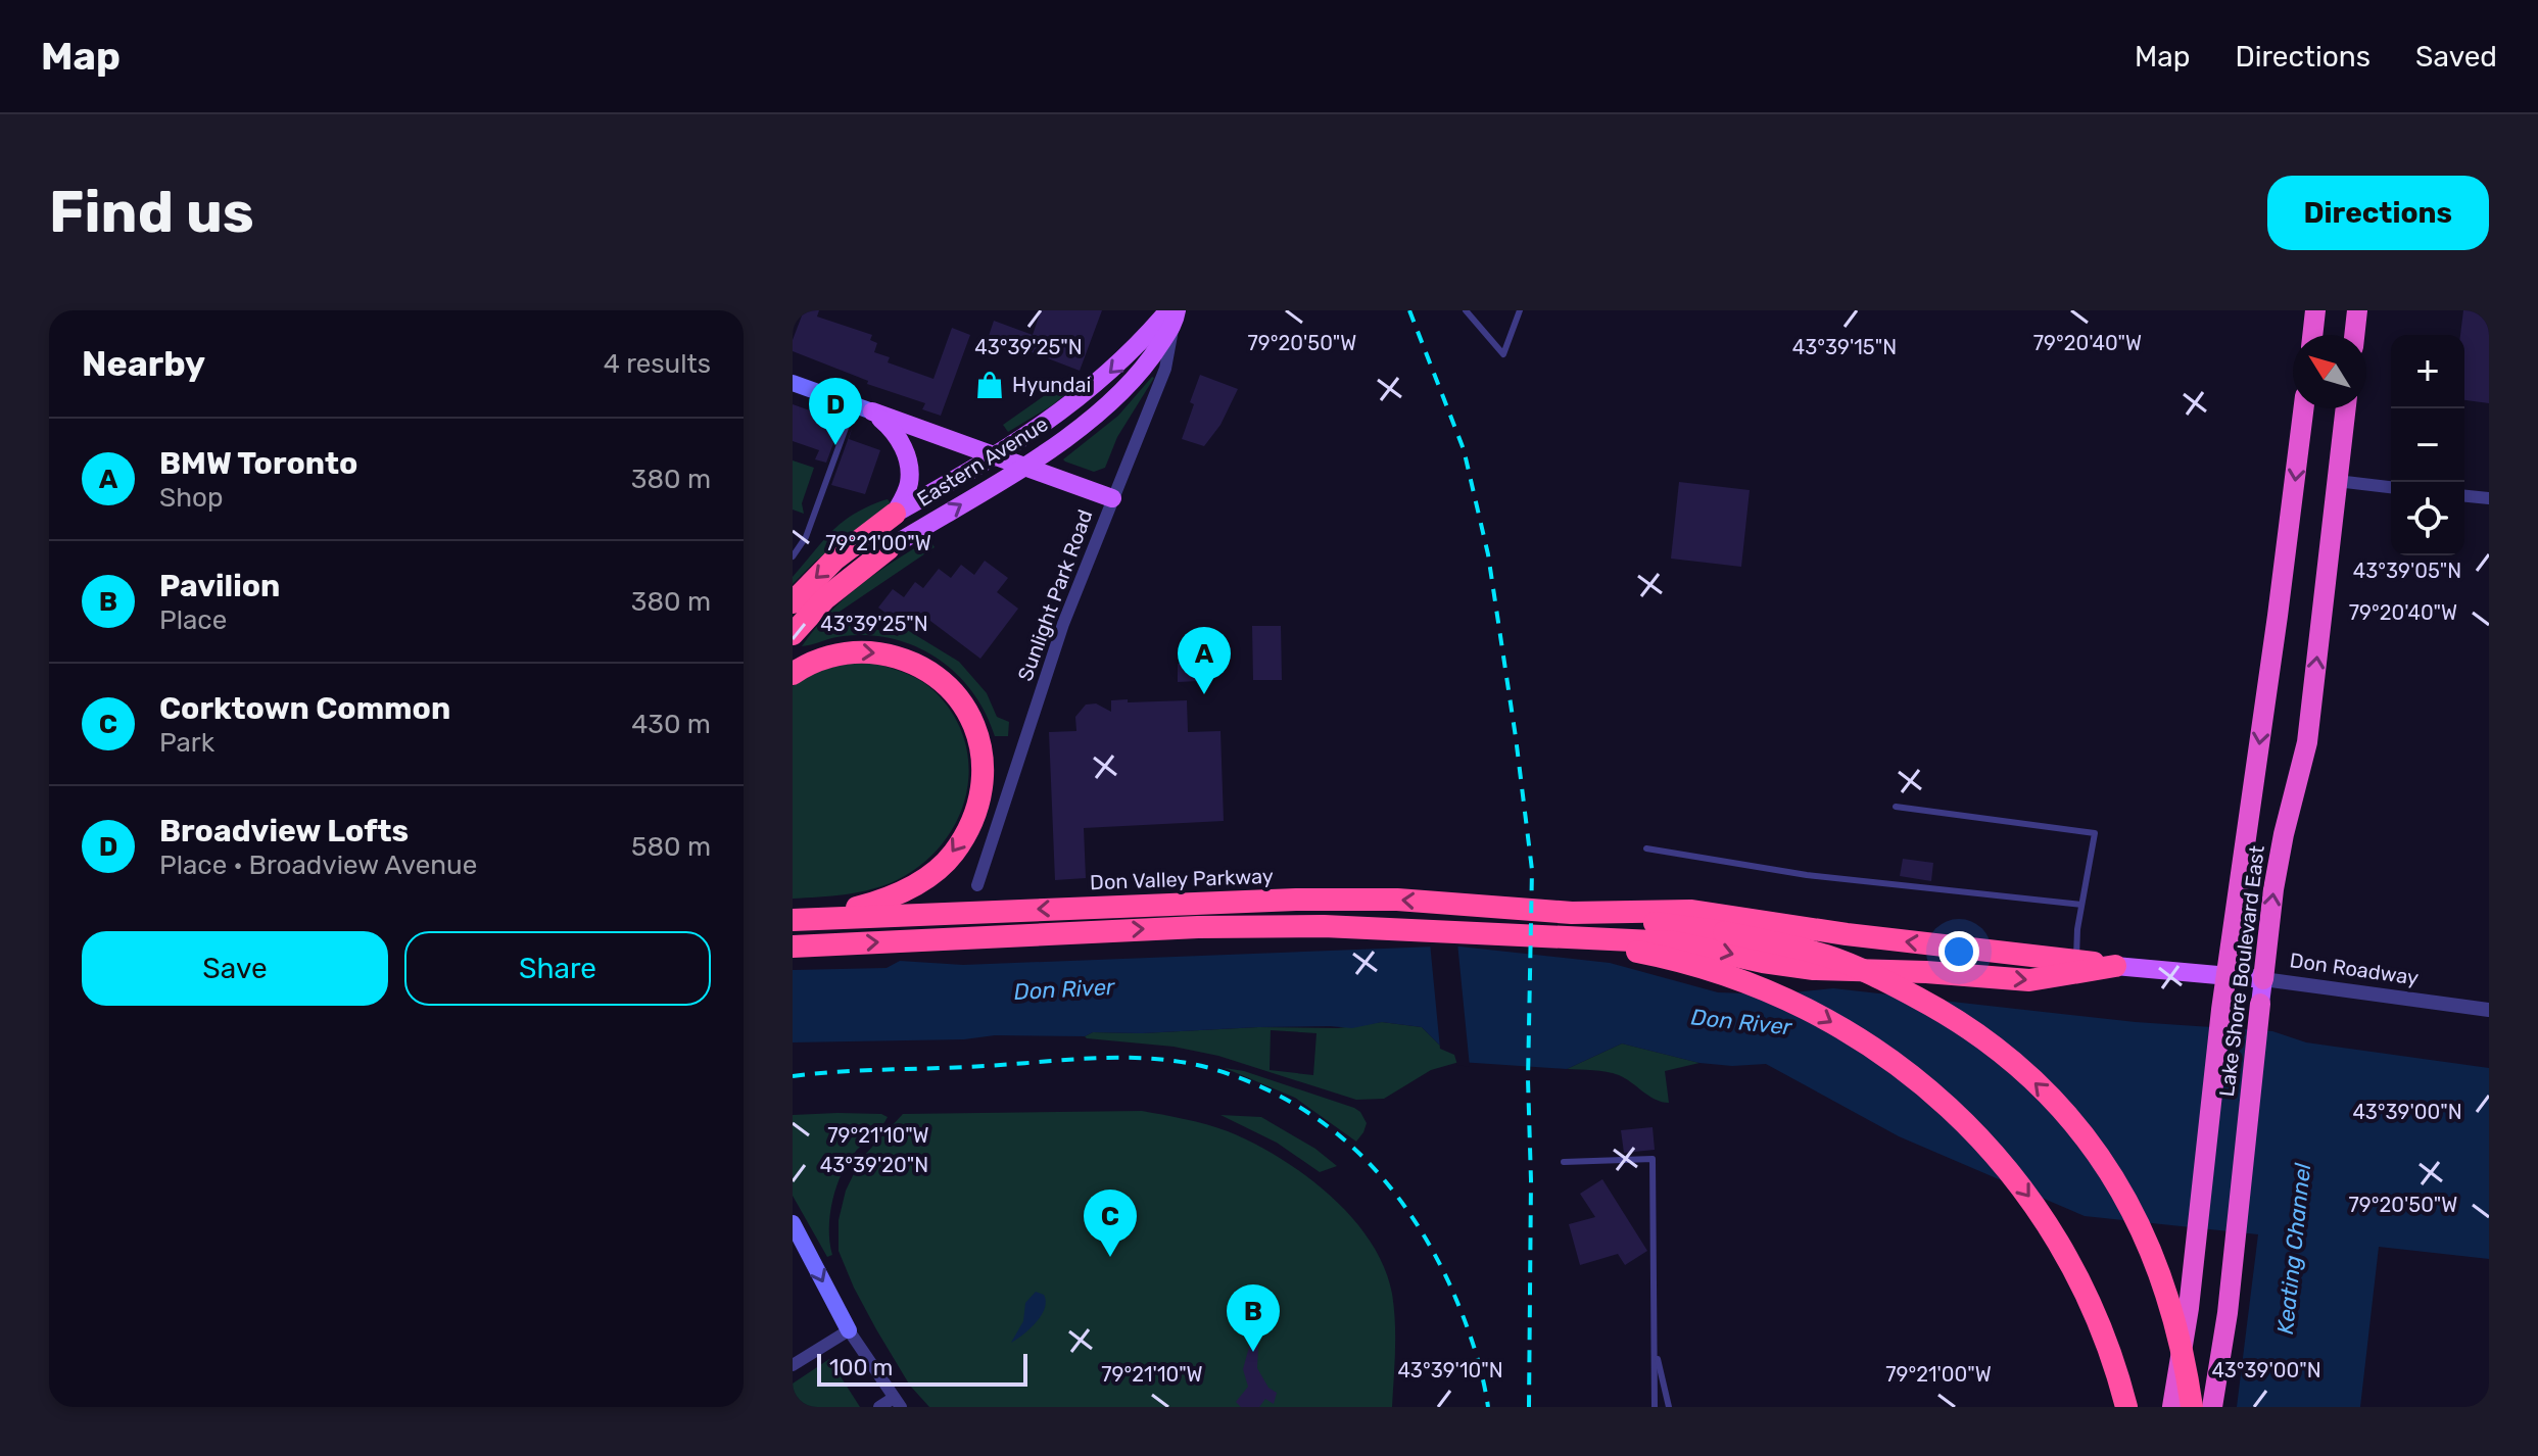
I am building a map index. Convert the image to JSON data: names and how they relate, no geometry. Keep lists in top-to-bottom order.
{
  "streets": {
    "highway": ["Eastern Avenue", "Don Valley Parkway", "Lake Shore Boulevard East"],
    "main road": ["Don Roadway"],
    "street": ["Sunlight Park Road"]
  },
  "crossings": [
    ["Eastern Avenue", "Sunlight Park Road"],
    ["Don Roadway", "Lake Shore Boulevard East"]
  ],
  "water": ["Don River", "Keating Channel"],
  "places": {
    "shop": ["Hyundai"]
  },
  "scale_bar": "100 m",
  "north": "top left",
  "page": {
    "header": "Map",
    "nav": ["Map", "Directions", "Saved"],
    "buttons": [
      "Directions",
      ["Save", "Share"]
    ],
    "title": "Find us",
    "heading": ["Nearby", "4 results"],
    "map_buttons": ["+", "−"],
    "pins": [
      "D",
      "A",
      "C",
      "B"
    ],
    "list": [
      {
        "mark": "A",
        "name": "BMW Toronto",
        "note": "Shop",
        "value": "380 m"
      },
      {
        "mark": "B",
        "name": "Pavilion",
        "note": "Place",
        "value": "380 m"
      },
      {
        "mark": "C",
        "name": "Corktown Common",
        "note": "Park",
        "value": "430 m"
      },
      {
        "mark": "D",
        "name": "Broadview Lofts",
        "note": "Place · Broadview Avenue",
        "value": "580 m"
      }
    ],
    "scale": "100 m"
  },
  "coordinates": [
    "79°20'50\"W",
    "79°20'40\"W",
    "43°39'25\"N",
    "43°39'15\"N",
    "79°21'00\"W",
    "43°39'05\"N",
    "43°39'00\"N",
    "79°21'10\"W",
    "43°39'20\"N",
    "43°39'10\"N"
  ]
}
